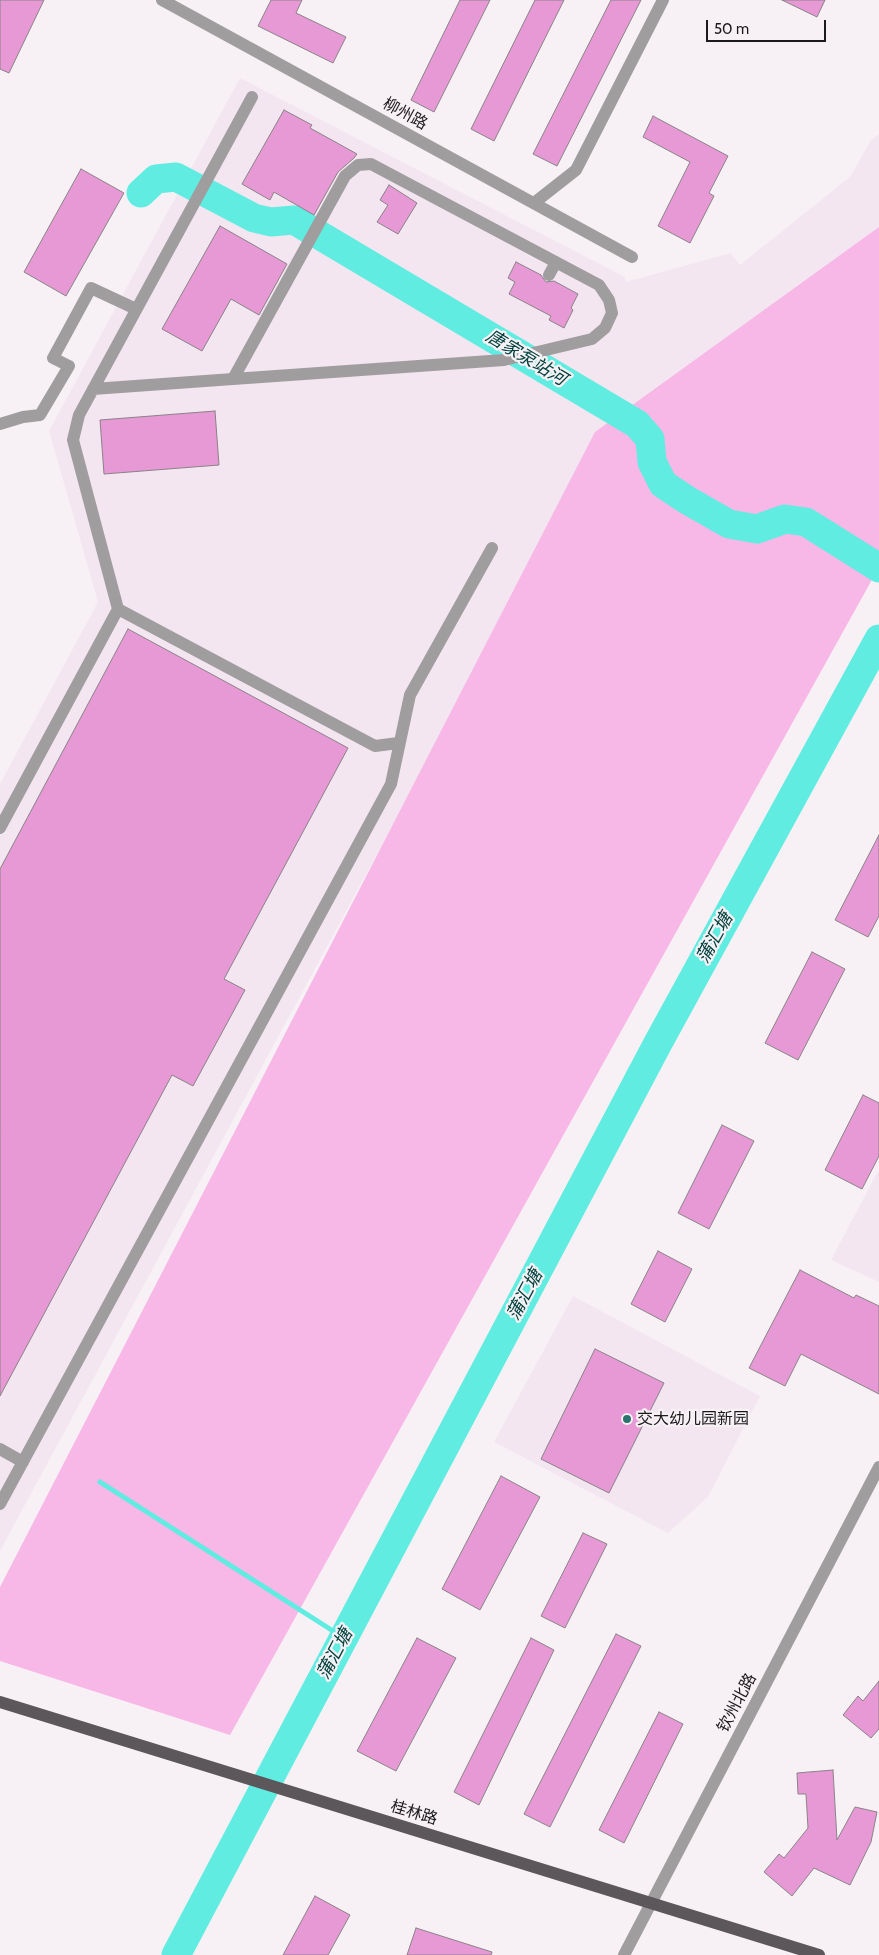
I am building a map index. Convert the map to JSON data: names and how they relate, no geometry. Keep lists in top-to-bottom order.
{
  "streets": {
    "main road": ["桂林路"],
    "street": ["柳州路", "钦州北路"]
  },
  "crossings": [
    ["钦州北路", "桂林路"]
  ],
  "water": ["唐家泵站河", "蒲汇塘"],
  "places": ["交大幼儿园新园"],
  "scale_bar": "50 m"
}
